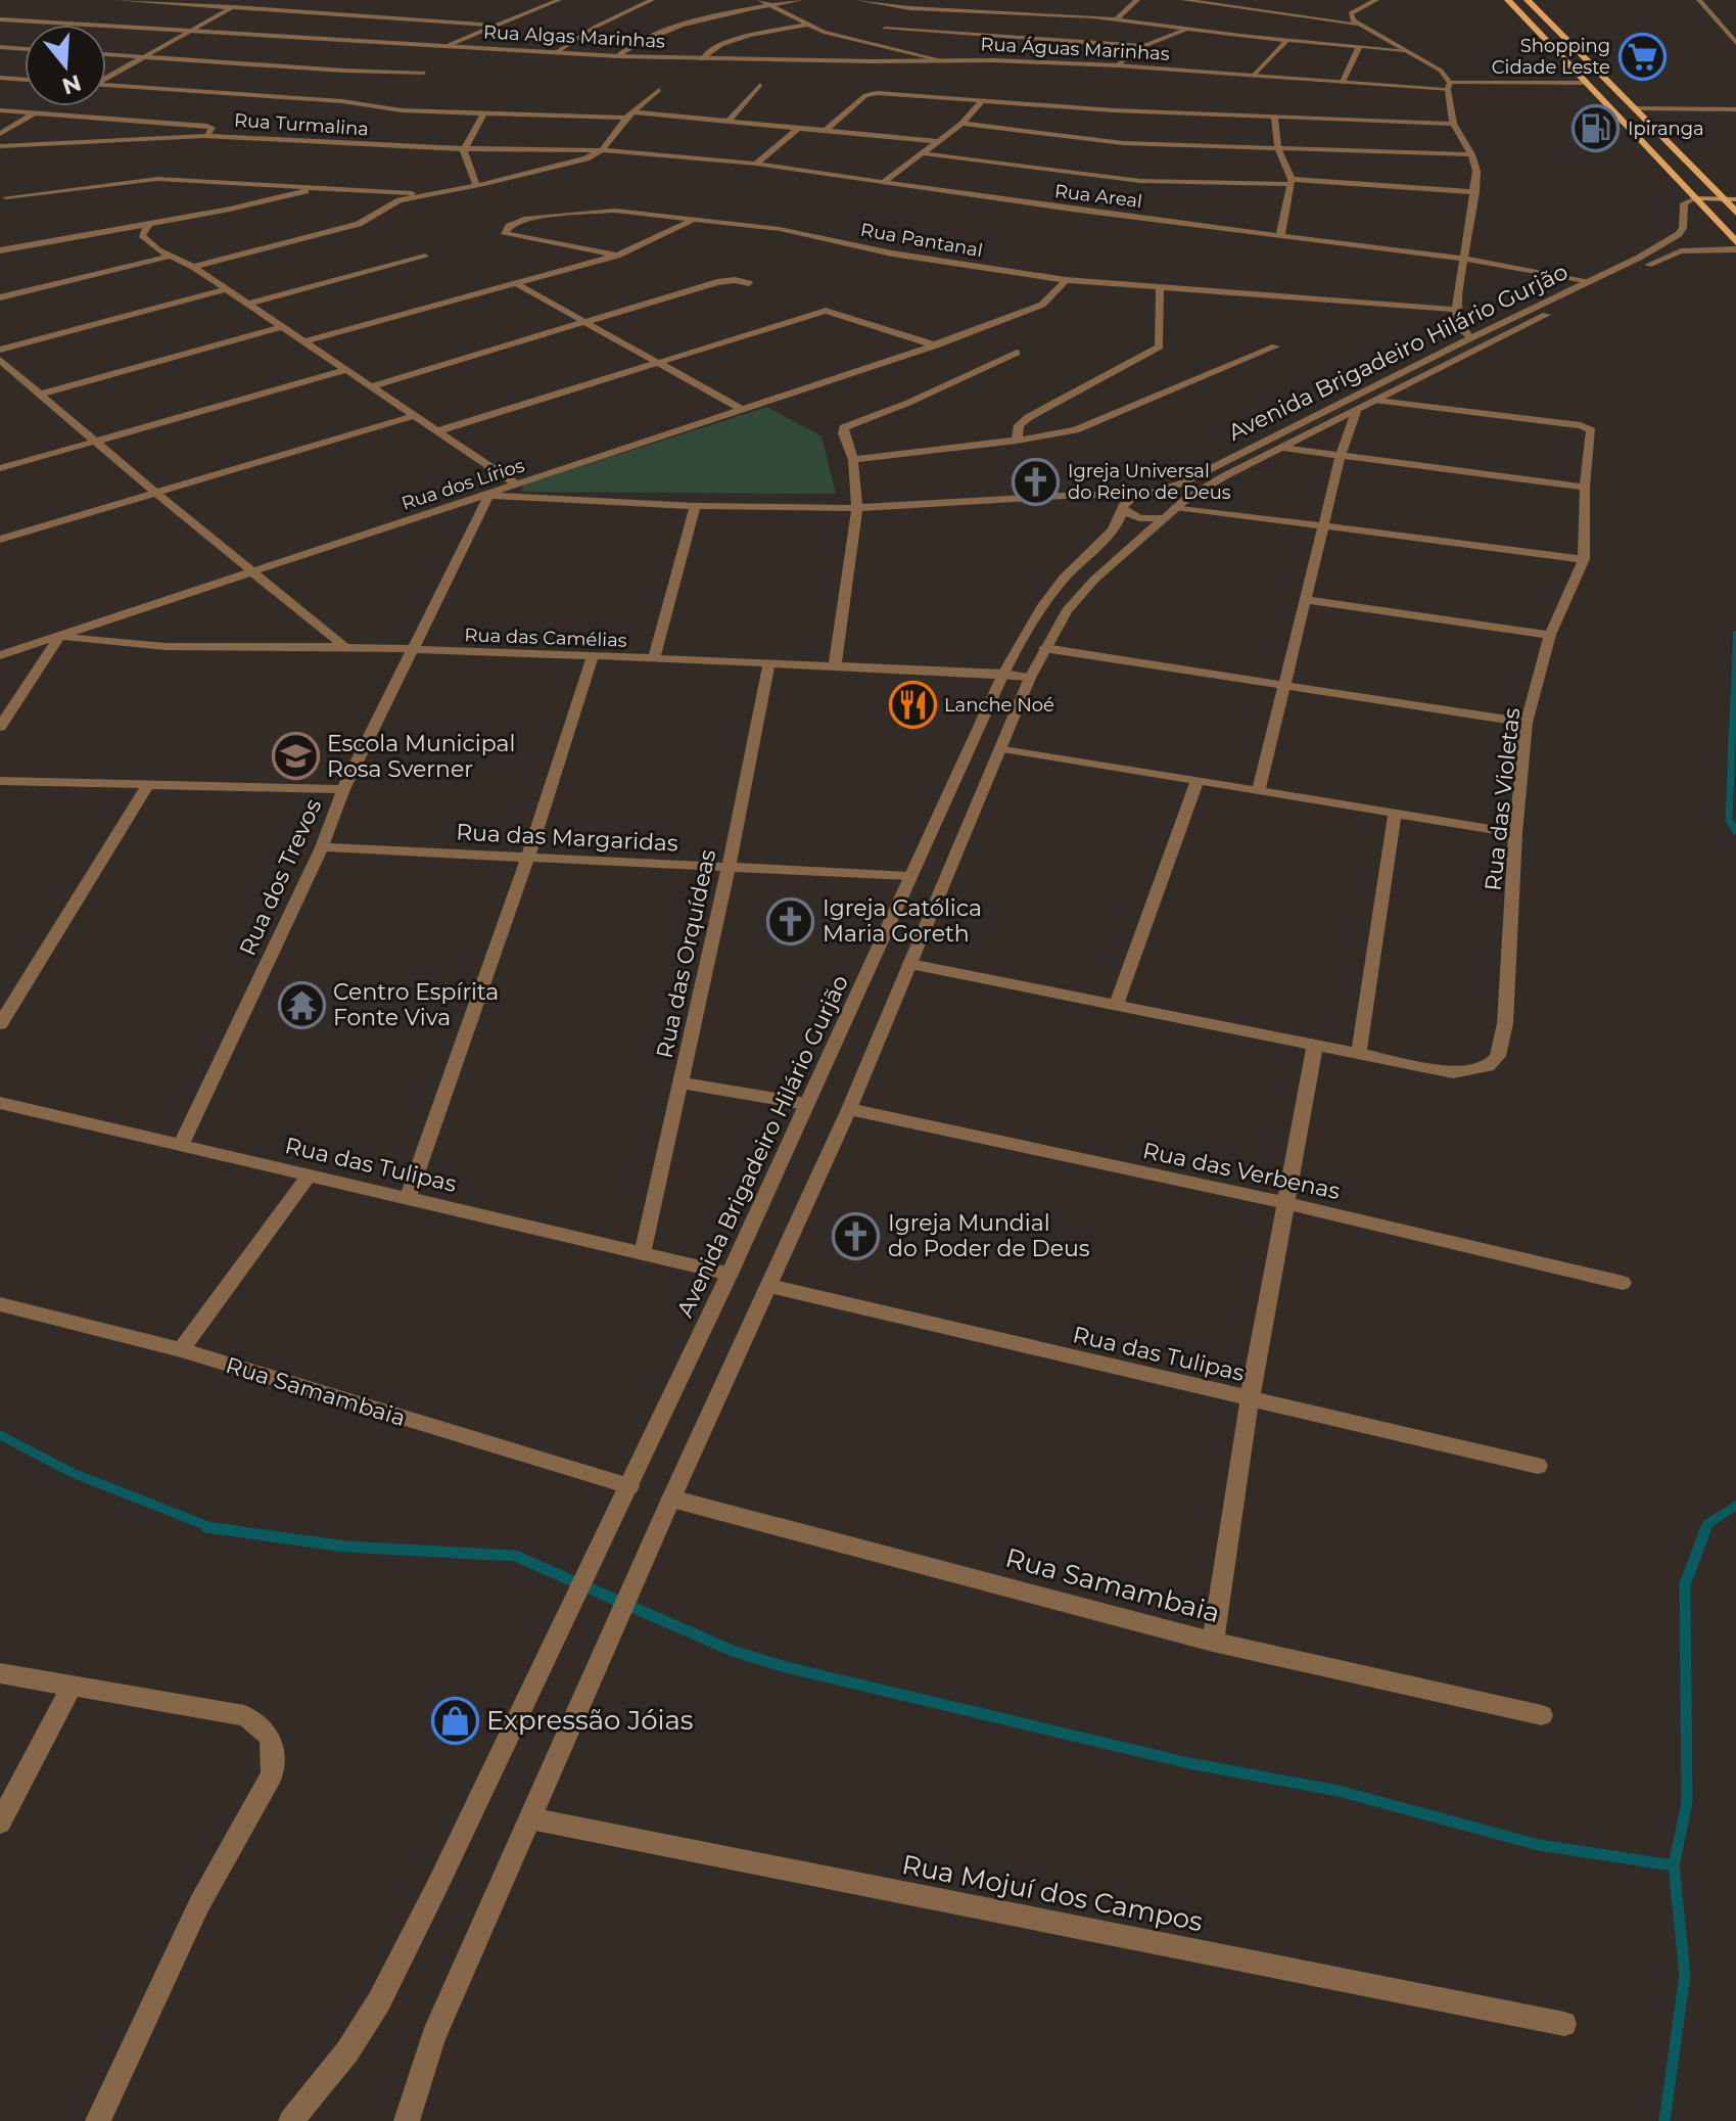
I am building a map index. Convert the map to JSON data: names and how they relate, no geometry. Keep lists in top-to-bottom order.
{
  "streets": {
    "street": [
      "Rua Algas Marinhas",
      "Rua Águas Marinhas",
      "Rua Turmalina",
      "Rua Areal",
      "Rua Pantanal",
      "Avenida Brigadeiro Hilário Gurjão",
      "Rua dos Lírios",
      "Rua das Camélias",
      "Rua das Violetas",
      "Rua das Margaridas",
      "Rua dos Trevos",
      "Rua das Orquídeas",
      "Rua das Tulipas",
      "Rua das Verbenas",
      "Rua Samambaia",
      "Rua Mojuí dos Campos"
    ]
  },
  "crossings": [
    ["Rua Algas Marinhas", "Rua Águas Marinhas"],
    ["Rua Turmalina", "Rua Areal"],
    ["Rua Areal", "Avenida Brigadeiro Hilário Gurjão"],
    ["Rua Pantanal", "Rua dos Lírios"],
    ["Avenida Brigadeiro Hilário Gurjão", "Rua das Camélias"],
    ["Avenida Brigadeiro Hilário Gurjão", "Rua das Violetas"],
    ["Avenida Brigadeiro Hilário Gurjão", "Rua das Margaridas"],
    ["Avenida Brigadeiro Hilário Gurjão", "Rua das Tulipas"],
    ["Avenida Brigadeiro Hilário Gurjão", "Rua das Verbenas"],
    ["Avenida Brigadeiro Hilário Gurjão", "Rua Samambaia"],
    ["Avenida Brigadeiro Hilário Gurjão", "Rua Mojuí dos Campos"],
    ["Rua dos Lírios", "Rua das Camélias"],
    ["Rua dos Lírios", "Rua dos Trevos"],
    ["Rua das Camélias", "Rua dos Trevos"],
    ["Rua das Camélias", "Rua das Orquídeas"],
    ["Rua das Margaridas", "Rua dos Trevos"],
    ["Rua das Margaridas", "Rua das Orquídeas"],
    ["Rua dos Trevos", "Rua das Tulipas"],
    ["Rua das Orquídeas", "Rua das Tulipas"]
  ],
  "places": {
    "supermarket": ["Shopping Cidade Leste"],
    "fuel station": ["Ipiranga"],
    "church": ["Igreja Universal do Reino de Deus", "Igreja Católica Maria Goreth", "Igreja Mundial do Poder de Deus"],
    "restaurant": ["Lanche Noé"],
    "school or university": ["Escola Municipal Rosa Sverner"],
    "temple": ["Centro Espírita Fonte Viva"],
    "shop": ["Expressão Jóias"]
  },
  "north": "bottom"
}
